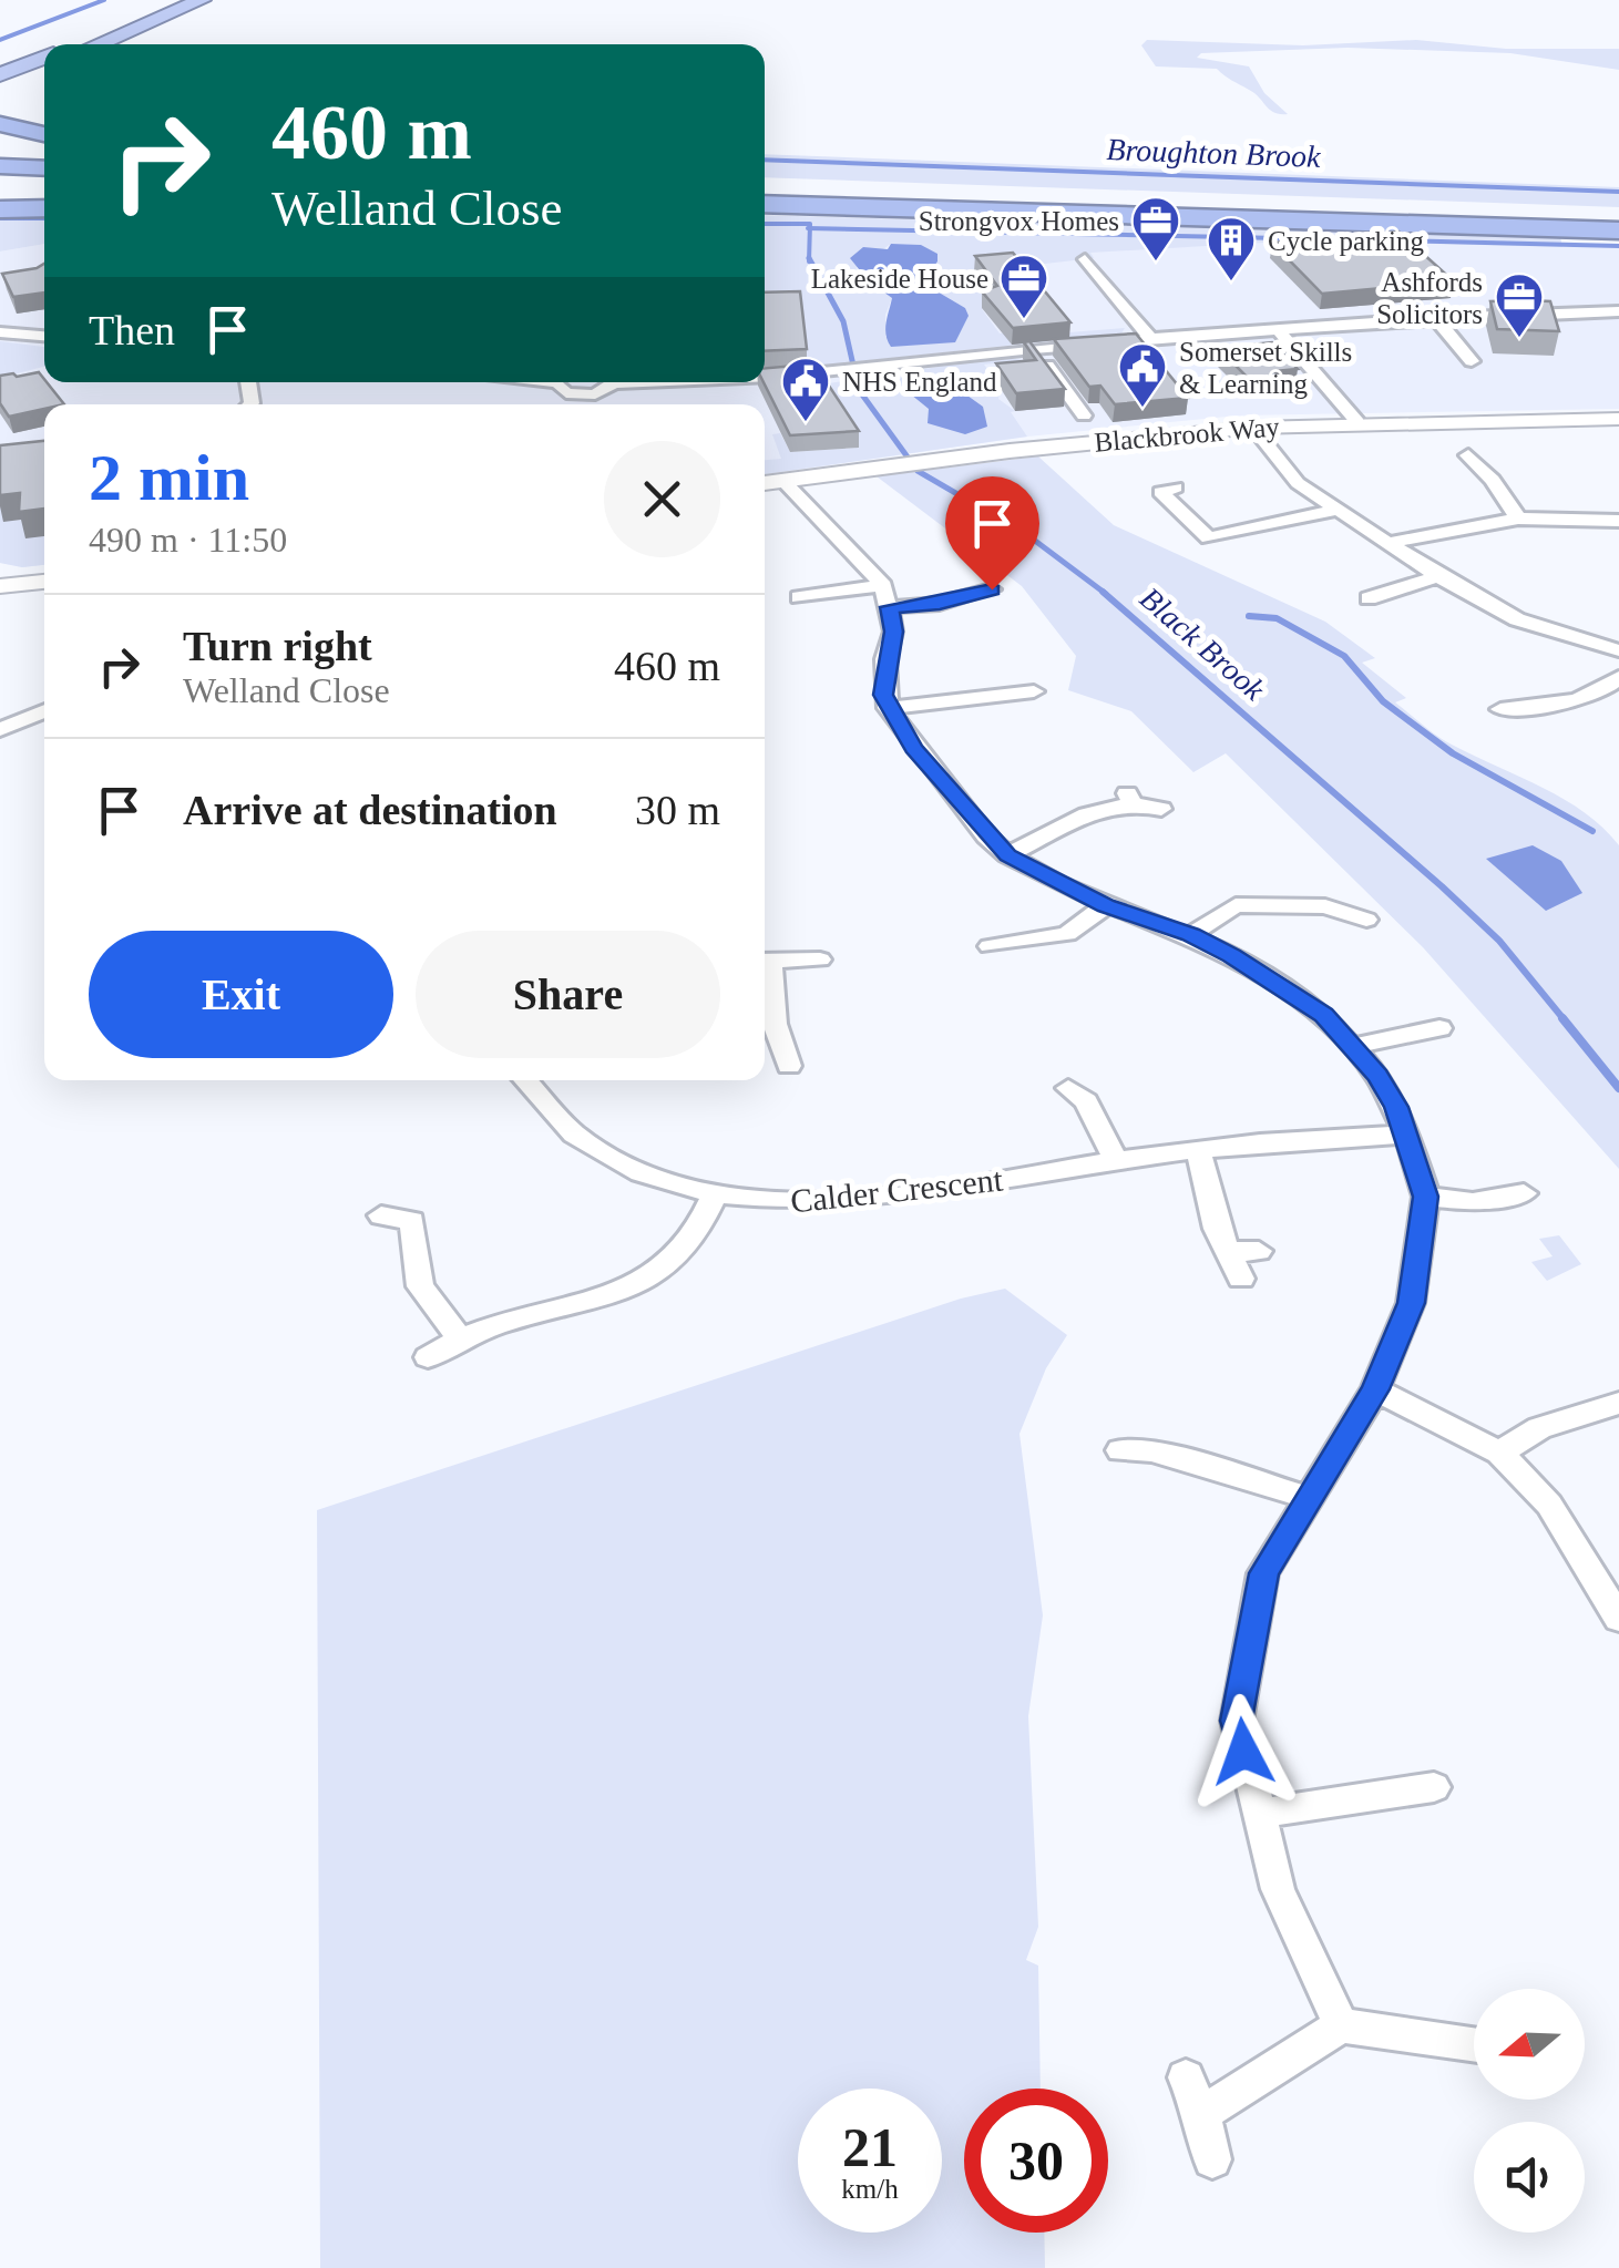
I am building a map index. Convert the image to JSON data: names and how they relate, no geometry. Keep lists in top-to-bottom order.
{
  "streets": {
    "street": ["Blackbrook Way", "Calder Crescent"]
  },
  "water": ["Broughton Brook", "Black Brook"],
  "places": {
    "office": ["Strongvox Homes", "Lakeside House", "Ashfords Solicitors"],
    "building": ["Cycle parking"],
    "public building": ["Somerset Skills & Learning", "NHS England"]
  },
  "north": "left",
  "page": {
    "turn": ["460 m", "Welland Close"],
    "then": "Then",
    "heading": ["2 min", "490 m · 11:50"],
    "list": [
      {
        "name": "Turn right",
        "note": "Welland Close",
        "value": "460 m"
      },
      {
        "name": "Arrive at destination",
        "value": "30 m"
      }
    ],
    "buttons": ["Exit", "Share"],
    "speed": "21 km/h",
    "limit": "30"
  }
}
